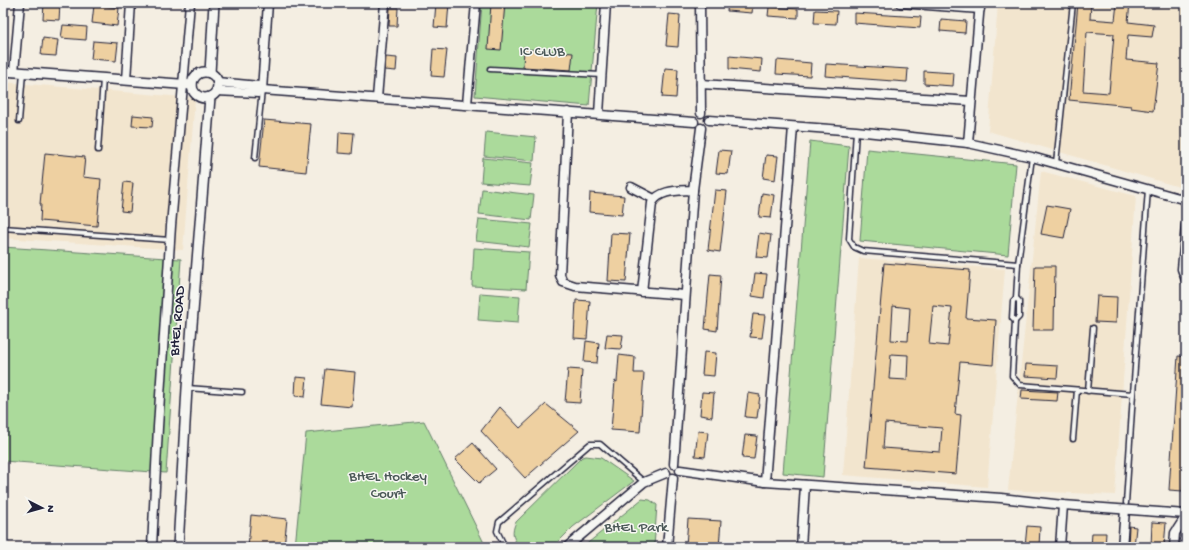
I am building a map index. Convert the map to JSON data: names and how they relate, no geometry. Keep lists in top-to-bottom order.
{
  "streets": {
    "street": ["BHEL ROAD"]
  },
  "parks": ["IC CLUB", "BHEL Hockey Court", "BHEL Park"],
  "north": "right"
}
